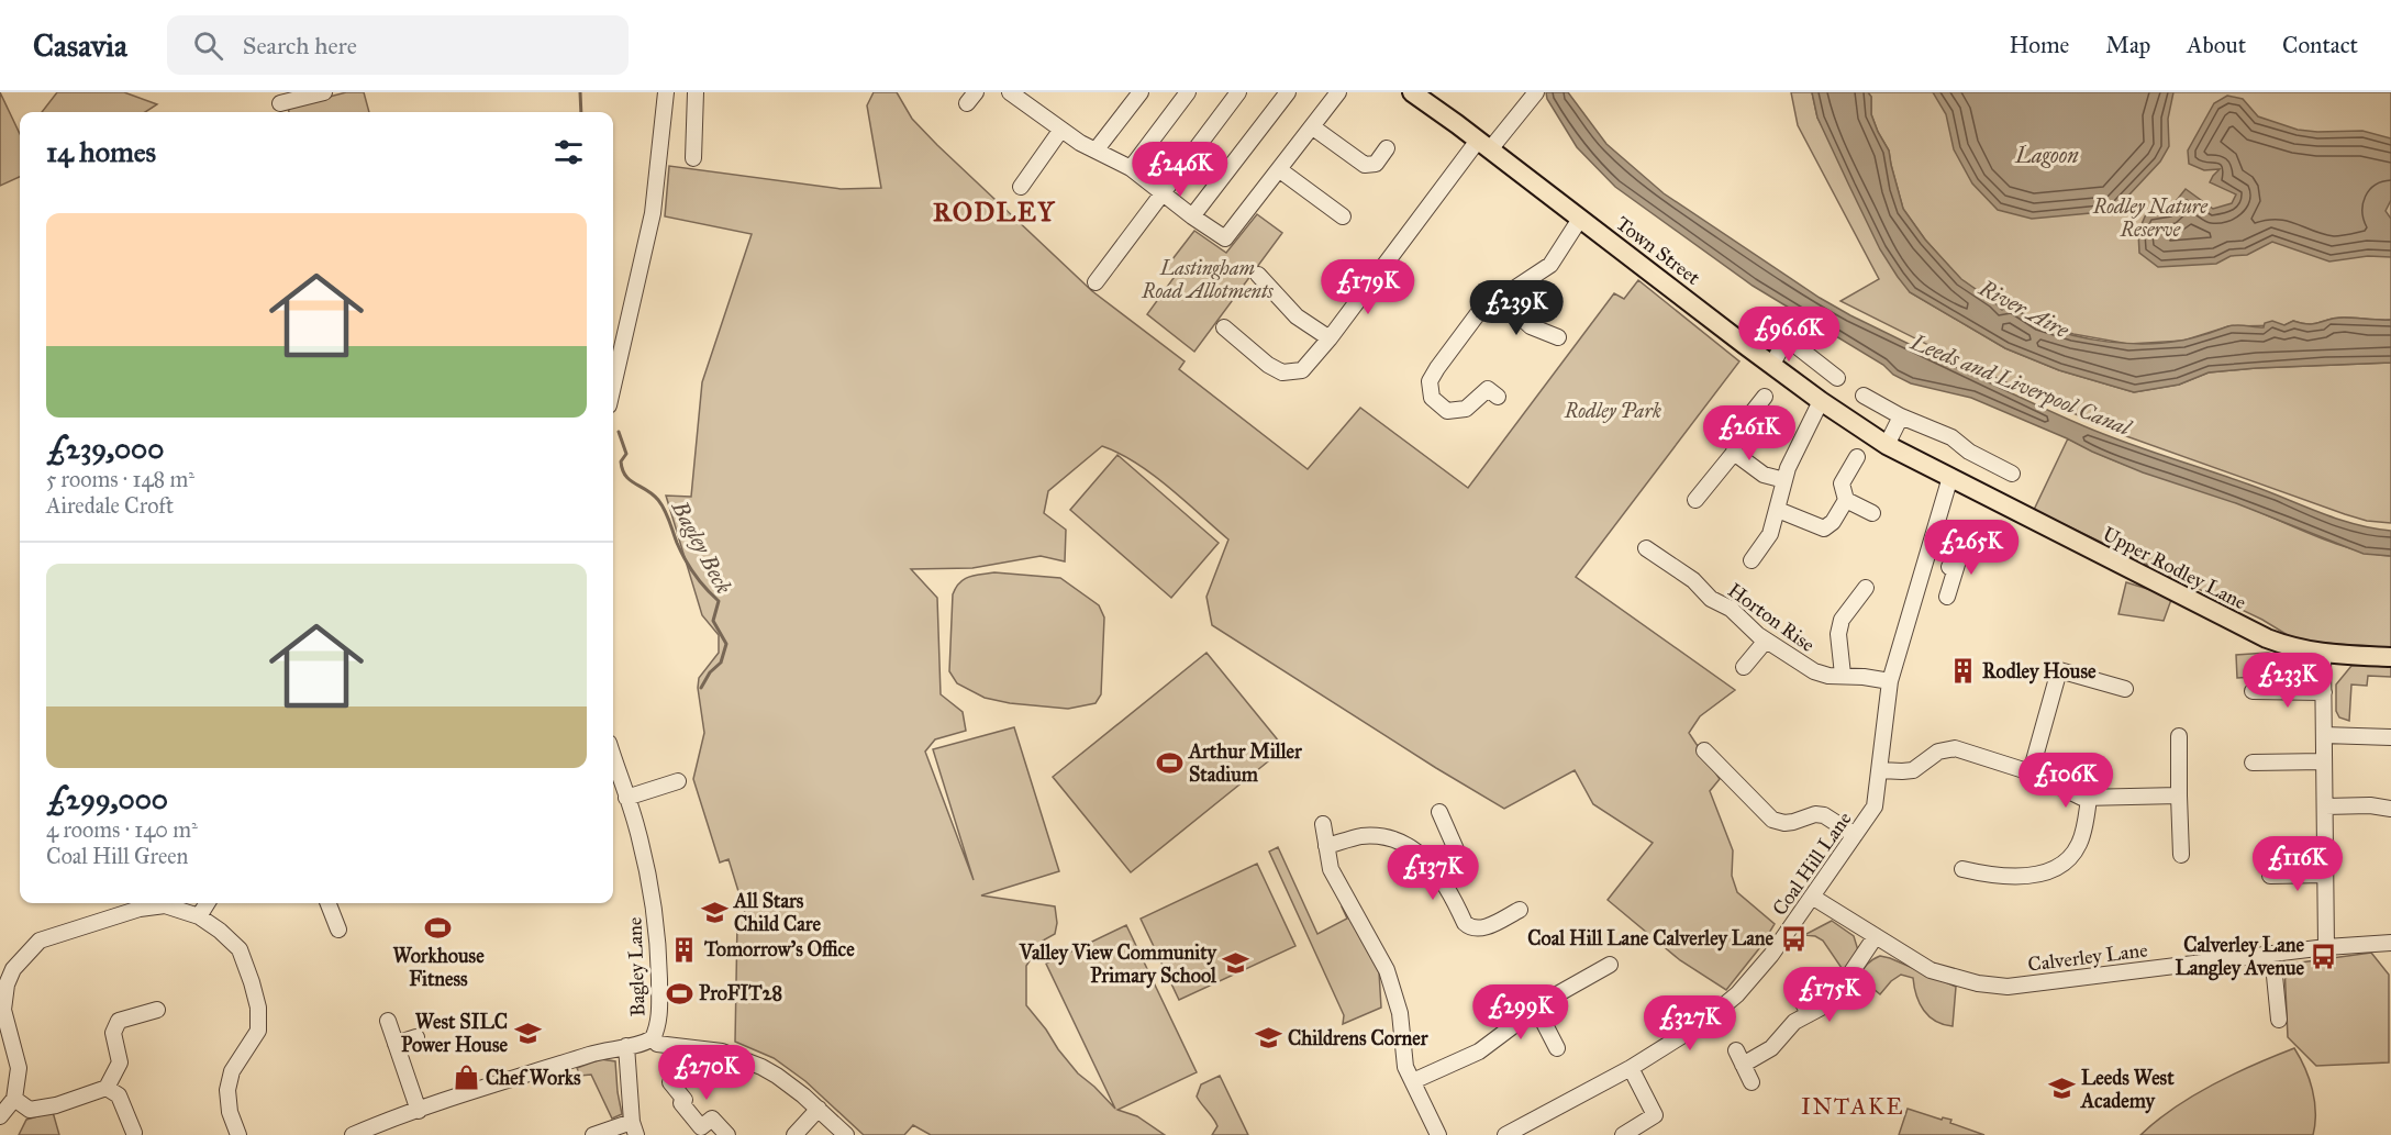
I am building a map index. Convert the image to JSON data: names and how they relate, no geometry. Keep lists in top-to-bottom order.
{
  "streets": {
    "main road": ["Town Street", "Upper Rodley Lane"],
    "street": [
      "Horton Rise",
      "Coal Hill Lane",
      "Calverley Lane",
      "Bagley Lane"
    ]
  },
  "crossings": [
    ["Town Street", "Upper Rodley Lane"],
    ["Town Street", "Coal Hill Lane"],
    ["Upper Rodley Lane", "Coal Hill Lane"],
    ["Horton Rise", "Coal Hill Lane"],
    ["Coal Hill Lane", "Calverley Lane"]
  ],
  "districts": ["RODLEY", "INTAKE"],
  "water": [
    "Lagoon",
    "River Aire",
    "Leeds and Liverpool Canal",
    "Bagley Beck"
  ],
  "parks": ["Rodley Nature Reserve", "Lastingham Road Allotments", "Rodley Park"],
  "places": {
    "building": ["Rodley House", "Tomorrow's Office"],
    "sports": ["Arthur Miller Stadium", "Workhouse Fitness", "ProFIT28"],
    "school or university": [
      "All Stars Child Care",
      "Valley View Community Primary School",
      "West SILC Power House",
      "Childrens Corner",
      "Leeds West Academy"
    ],
    "bus stop": ["Coal Hill Lane Calverley Lane", "Calverley Lane Langley Avenue"],
    "shop": ["Chef Works"]
  },
  "page": {
    "header": "Casavia",
    "search": "Search here",
    "nav": [
      "Home",
      "Map",
      "About",
      "Contact"
    ],
    "heading": "14 homes",
    "price": [
      "£246K",
      "£179K",
      "£239K",
      "£96.6K",
      "£261K",
      "£265K",
      "£233K",
      "£106K",
      "£116K",
      "£137K",
      "£175K",
      "£299K",
      "£327K",
      "£270K"
    ],
    "list": [
      {
        "name": "£239,000",
        "note": "5 rooms · 148 m² · Airedale Croft"
      },
      {
        "name": "£299,000",
        "note": "4 rooms · 140 m² · Coal Hill Green"
      }
    ]
  }
}
